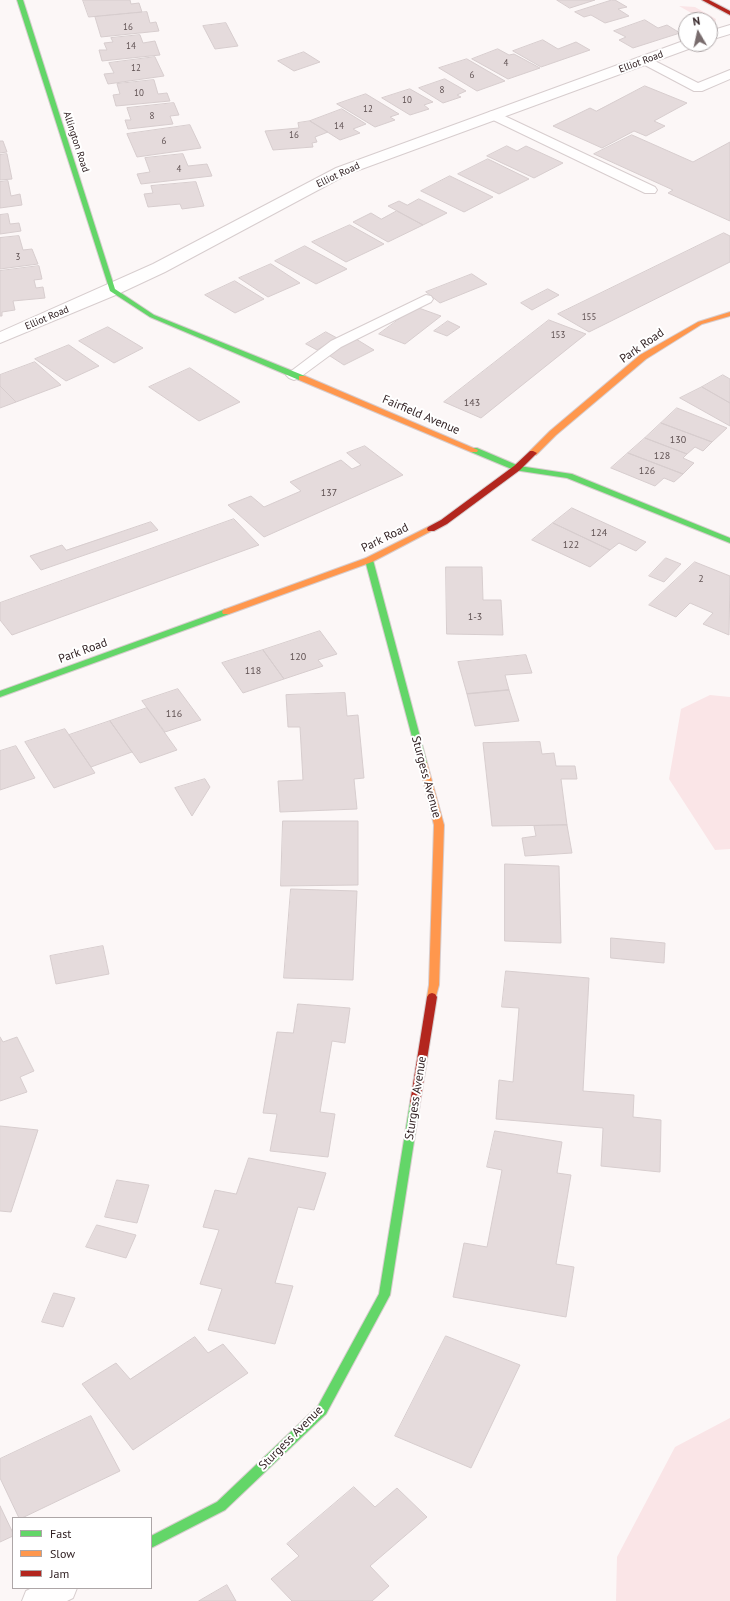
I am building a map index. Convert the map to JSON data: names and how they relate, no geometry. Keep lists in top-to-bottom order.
{
  "streets": {
    "main road": [
      "Allington Road",
      "Park Road",
      "Fairfield Avenue",
      "Sturgess Avenue"
    ],
    "street": ["Elliot Road"]
  },
  "crossings": [
    ["Elliot Road", "Allington Road"],
    ["Elliot Road", "Fairfield Avenue"],
    ["Allington Road", "Fairfield Avenue"],
    ["Park Road", "Fairfield Avenue"],
    ["Park Road", "Sturgess Avenue"]
  ],
  "house_numbers": [
    "16",
    "14",
    "4",
    "12",
    "6",
    "8",
    "10",
    "10",
    "12",
    "8",
    "14",
    "16",
    "6",
    "4",
    "3",
    "155",
    "153",
    "143",
    "130",
    "128",
    "126",
    "137",
    "124",
    "122",
    "2",
    "1-3",
    "120",
    "118",
    "116"
  ],
  "legend": ["Fast", "Slow", "Jam"],
  "north": "top"
}
